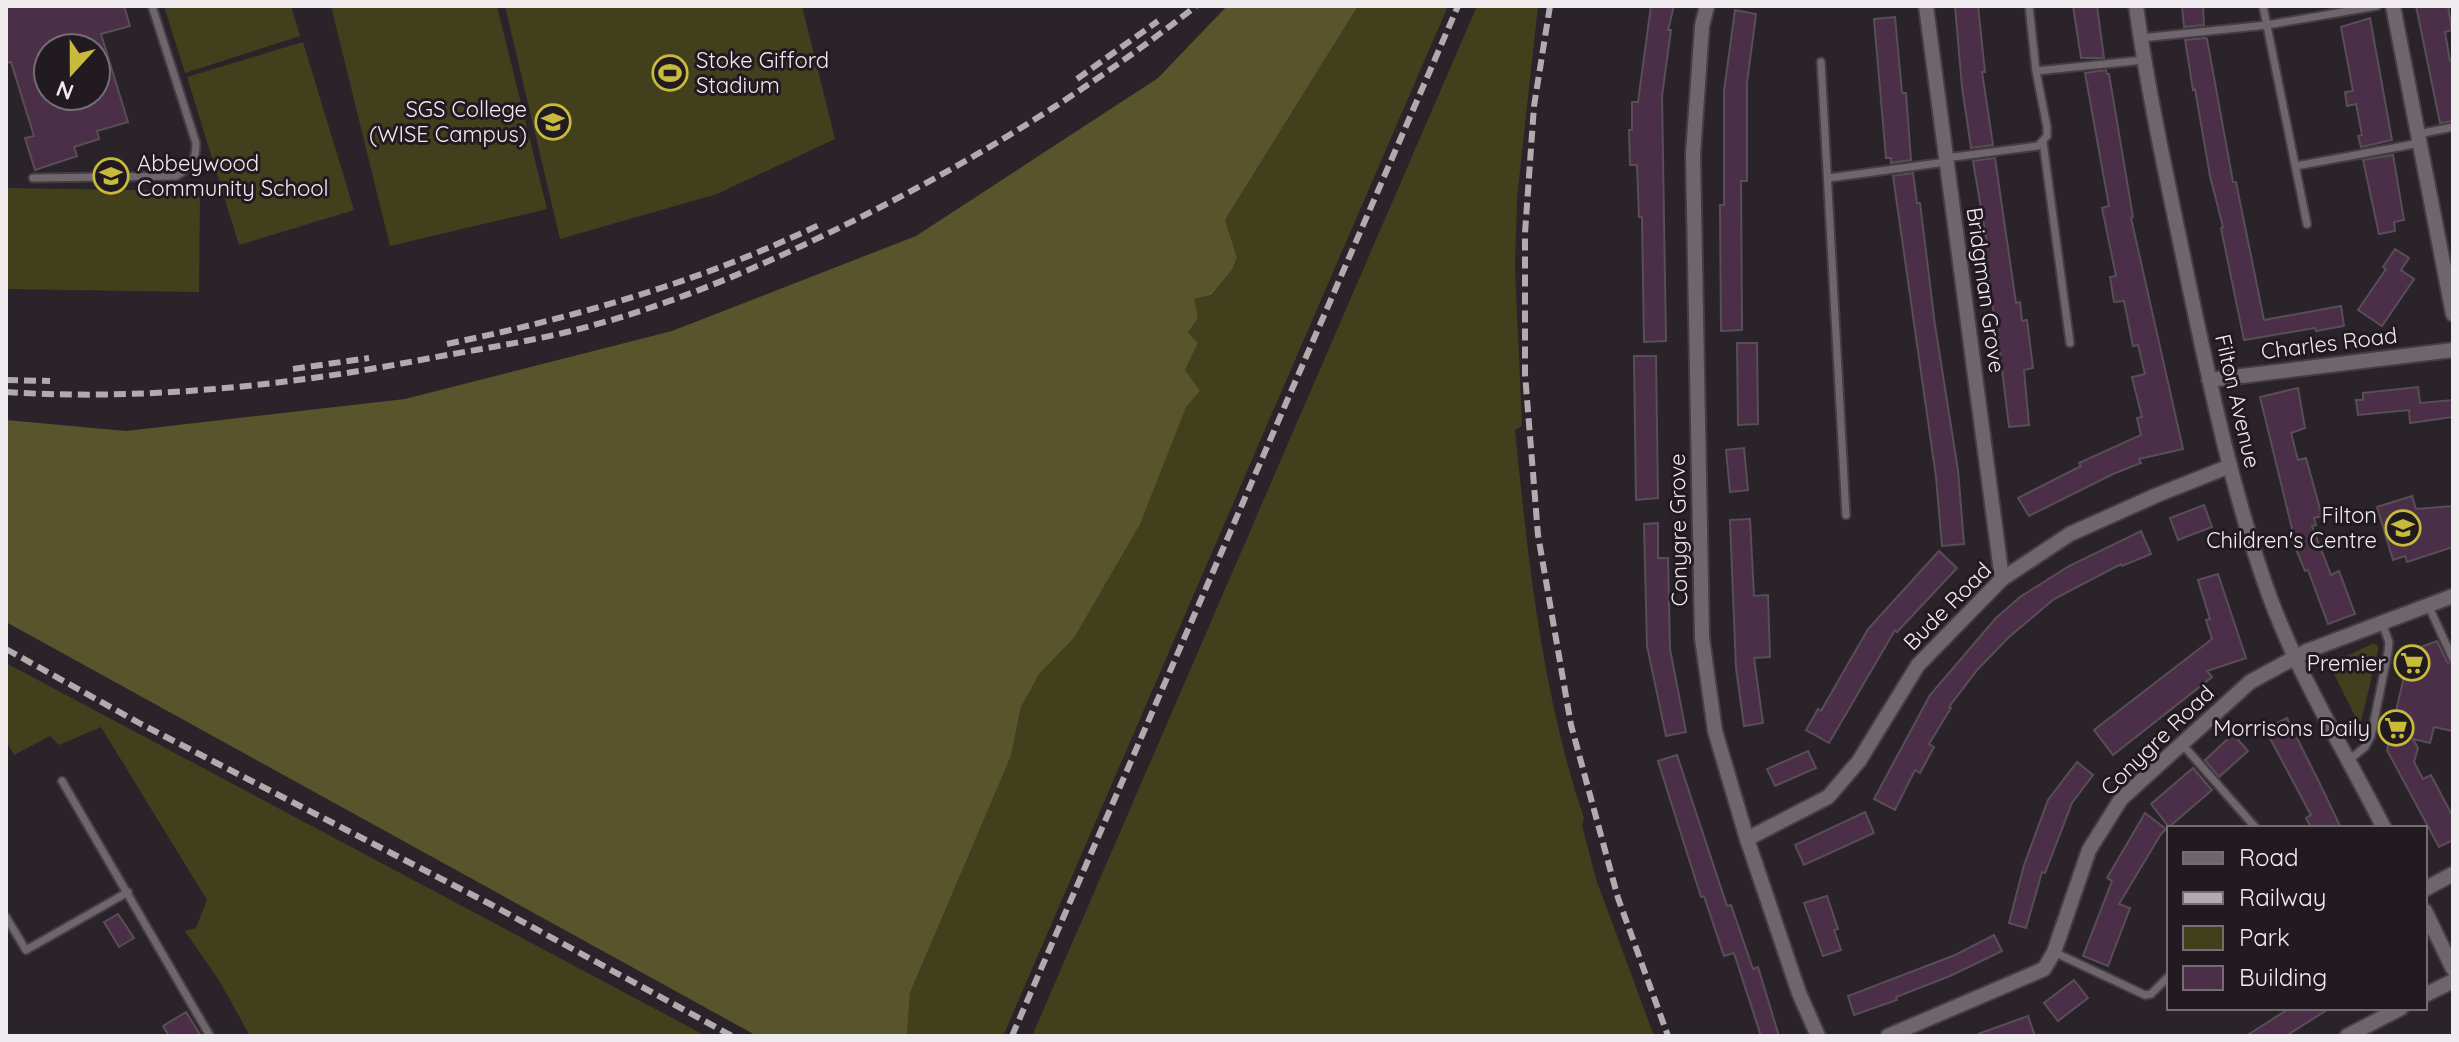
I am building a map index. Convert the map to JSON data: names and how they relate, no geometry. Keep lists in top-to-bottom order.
{
  "streets": {
    "street": [
      "Bridgman Grove",
      "Charles Road",
      "Filton Avenue",
      "Conygre Grove",
      "Bude Road",
      "Conygre Road"
    ]
  },
  "crossings": [
    ["Bridgman Grove", "Bude Road"],
    ["Charles Road", "Filton Avenue"],
    ["Filton Avenue", "Bude Road"],
    ["Filton Avenue", "Conygre Road"],
    ["Conygre Grove", "Bude Road"]
  ],
  "places": {
    "sports": ["Stoke Gifford Stadium"],
    "school or university": ["SGS College (WISE Campus)", "Abbeywood Community School", "Filton Children's Centre"],
    "supermarket": ["Premier", "Morrisons Daily"]
  },
  "legend": [
    "Road",
    "Railway",
    "Park",
    "Building"
  ],
  "north": "bottom"
}
